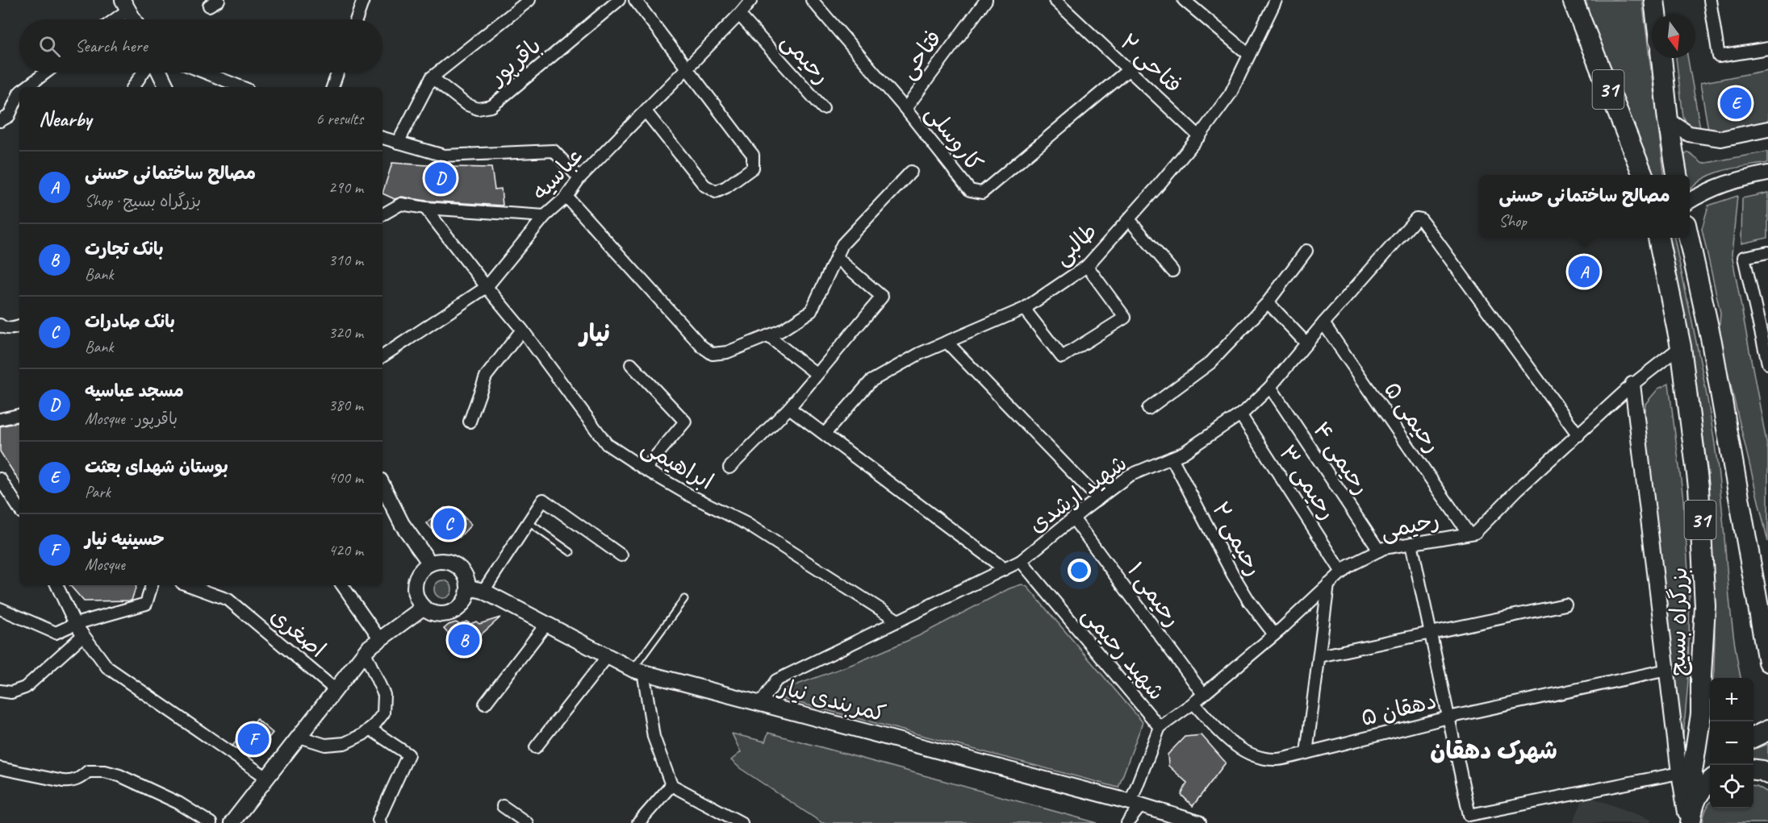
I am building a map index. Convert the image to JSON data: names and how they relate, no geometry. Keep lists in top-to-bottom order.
{
  "streets": {
    "highway": ["31", "بزرگراه بسیج"],
    "main road": ["کمربندی نیار"],
    "street": [
      "فتاحی",
      "رحیمی",
      "باقرپور",
      "فتاحی ۲",
      "کاروسلی",
      "عباسیه",
      "طالبی",
      "رحیمی ۵",
      "رحیمی ۴",
      "ابراهیمی",
      "رحیمی ۳",
      "شهید ارشدی",
      "رحیمی ۲",
      "رحیمی ۱",
      "اصغری",
      "شهید رحیمی",
      "دهقان ۵"
    ]
  },
  "crossings": [
    ["فتاحی", "کاروسلی"],
    ["رحیمی", "عباسیه"],
    ["رحیمی", "رحیمی ۵"],
    ["رحیمی", "رحیمی ۴"],
    ["رحیمی", "رحیمی ۳"],
    ["رحیمی", "شهید ارشدی"],
    ["رحیمی", "رحیمی ۲"],
    ["رحیمی", "رحیمی ۱"],
    ["رحیمی", "بزرگراه بسیج"],
    ["رحیمی", "شهید رحیمی"],
    ["رحیمی", "دهقان ۵"],
    ["فتاحی ۲", "کاروسلی"],
    ["فتاحی ۲", "طالبی"],
    ["عباسیه", "ابراهیمی"],
    ["رحیمی ۵", "شهید ارشدی"],
    ["رحیمی ۴", "شهید ارشدی"],
    ["ابراهیمی", "شهید ارشدی"],
    ["رحیمی ۳", "شهید ارشدی"],
    ["شهید ارشدی", "رحیمی ۲"],
    ["شهید ارشدی", "رحیمی ۱"],
    ["شهید ارشدی", "شهید رحیمی"],
    ["شهید ارشدی", "کمربندی نیار"]
  ],
  "districts": ["نیار", "شهرک دهقان"],
  "north": "bottom",
  "page": {
    "search": "Search here",
    "pins": [
      "E",
      "D",
      "A",
      "C",
      "B",
      "F"
    ],
    "heading": ["Nearby", "6 results"],
    "list": [
      {
        "mark": "A",
        "name": "مصالح ساختمانی حسنی",
        "note": "Shop · بزرگراه بسیج",
        "value": "290 m"
      },
      {
        "mark": "B",
        "name": "بانک تجارت",
        "note": "Bank",
        "value": "310 m"
      },
      {
        "mark": "C",
        "name": "بانک صادرات",
        "note": "Bank",
        "value": "320 m"
      },
      {
        "mark": "D",
        "name": "مسجد عباسیه",
        "note": "Mosque · باقرپور",
        "value": "380 m"
      },
      {
        "mark": "E",
        "name": "بوستان شهدای بعثت",
        "note": "Park",
        "value": "400 m"
      },
      {
        "mark": "F",
        "name": "حسینیه نیار",
        "note": "Mosque",
        "value": "420 m"
      }
    ],
    "popup": ["مصالح ساختمانی حسنی", "Shop"],
    "map_buttons": ["+", "−"]
  }
}
